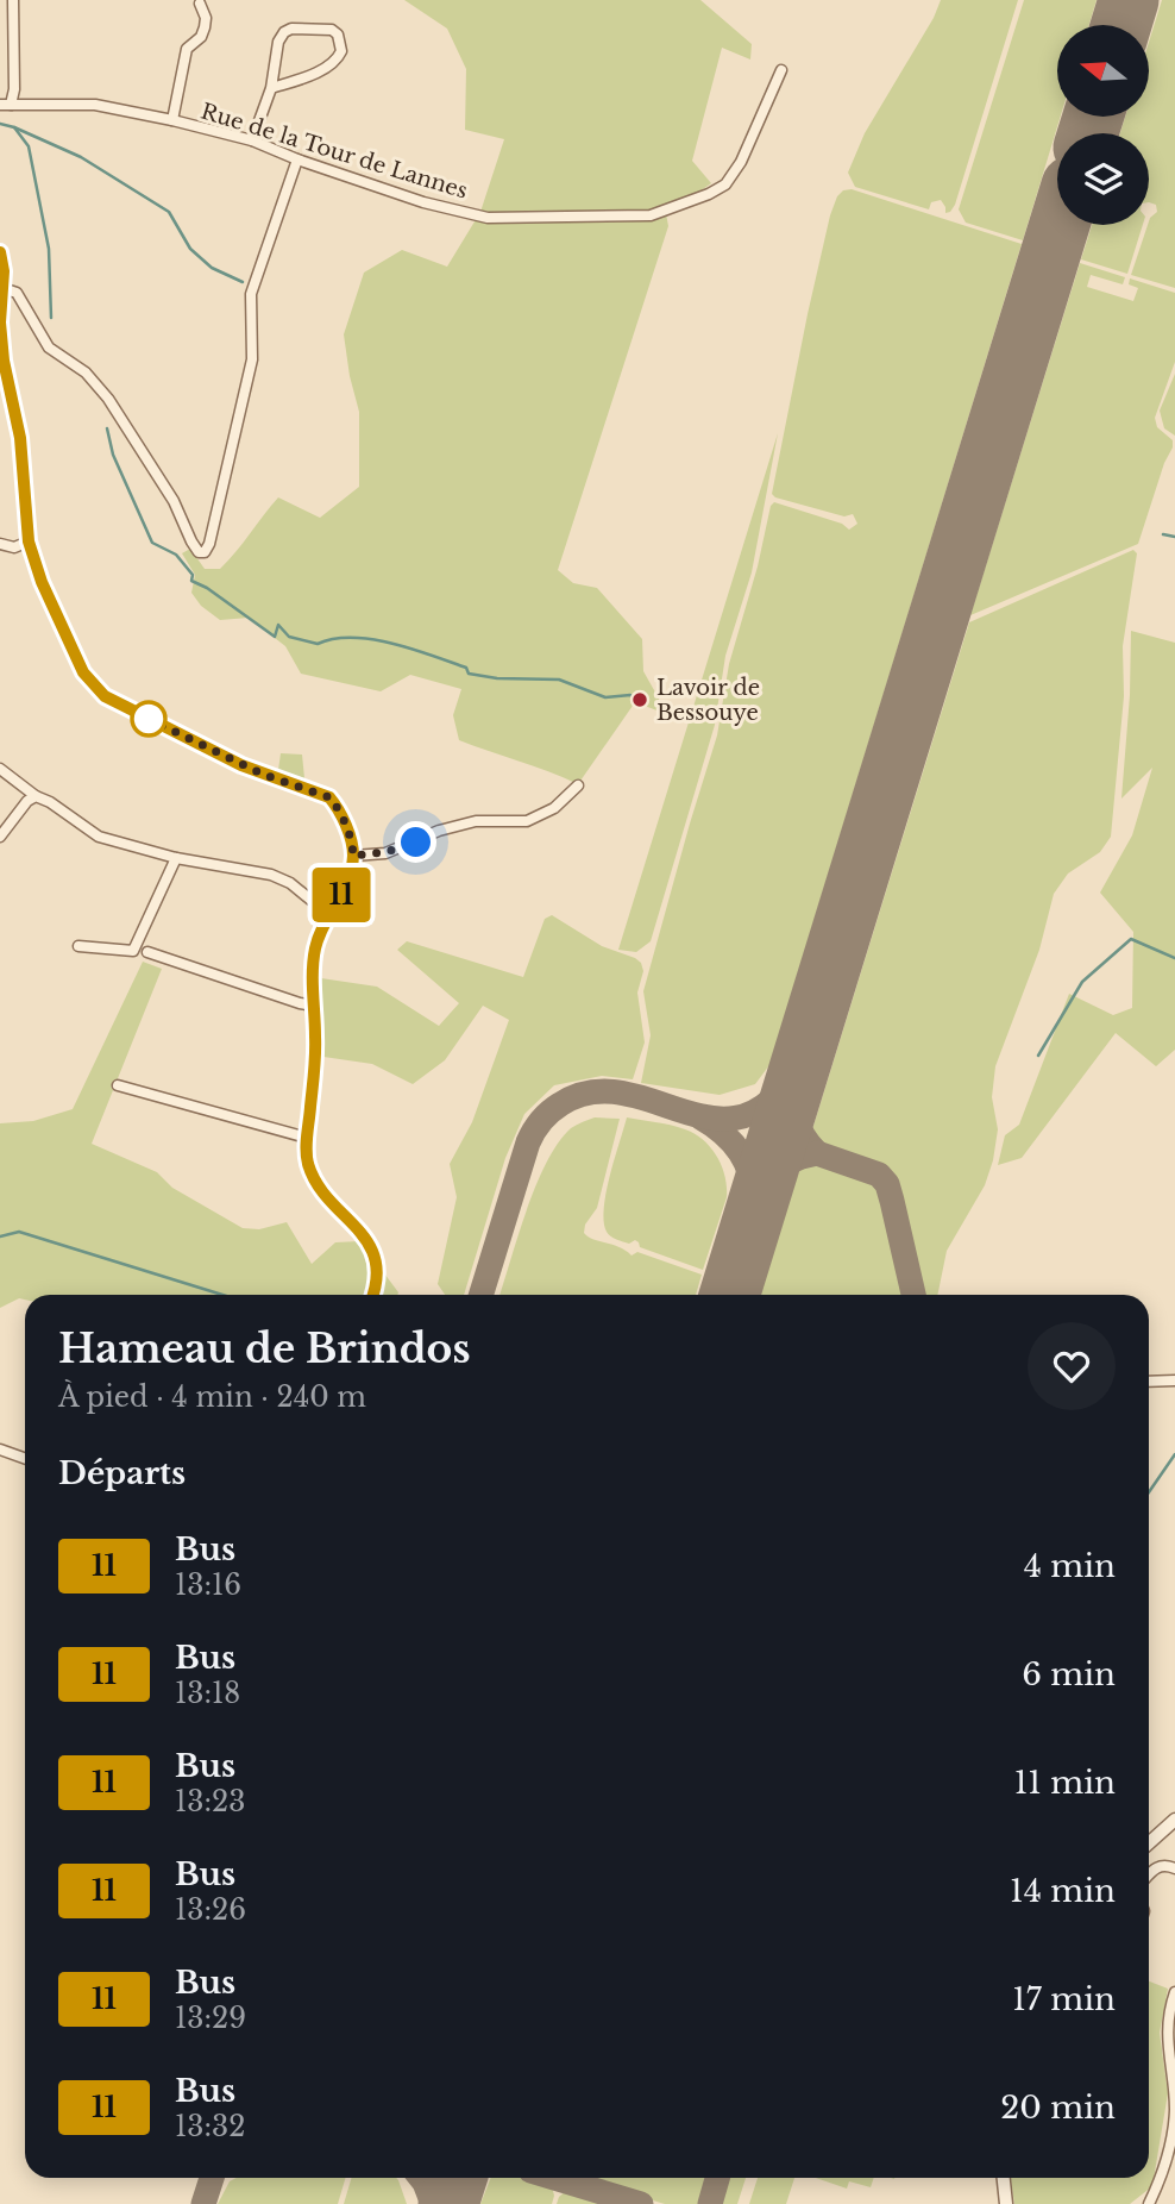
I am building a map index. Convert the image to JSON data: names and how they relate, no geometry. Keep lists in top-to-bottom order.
{
  "streets": {
    "street": ["Rue de la Tour de Lannes"]
  },
  "places": ["Lavoir de Bessouye"],
  "lines": ["bus line 11"],
  "north": "left",
  "page": {
    "on_map": "11",
    "heading": [
      ["Hameau de Brindos", "À pied · 4 min · 240 m"],
      "Départs"
    ],
    "list": [
      {
        "mark": "11",
        "name": "Bus",
        "note": "13:16",
        "value": "4 min"
      },
      {
        "mark": "11",
        "name": "Bus",
        "note": "13:18",
        "value": "6 min"
      },
      {
        "mark": "11",
        "name": "Bus",
        "note": "13:23",
        "value": "11 min"
      },
      {
        "mark": "11",
        "name": "Bus",
        "note": "13:26",
        "value": "14 min"
      },
      {
        "mark": "11",
        "name": "Bus",
        "note": "13:29",
        "value": "17 min"
      },
      {
        "mark": "11",
        "name": "Bus",
        "note": "13:32",
        "value": "20 min"
      }
    ]
  }
}
